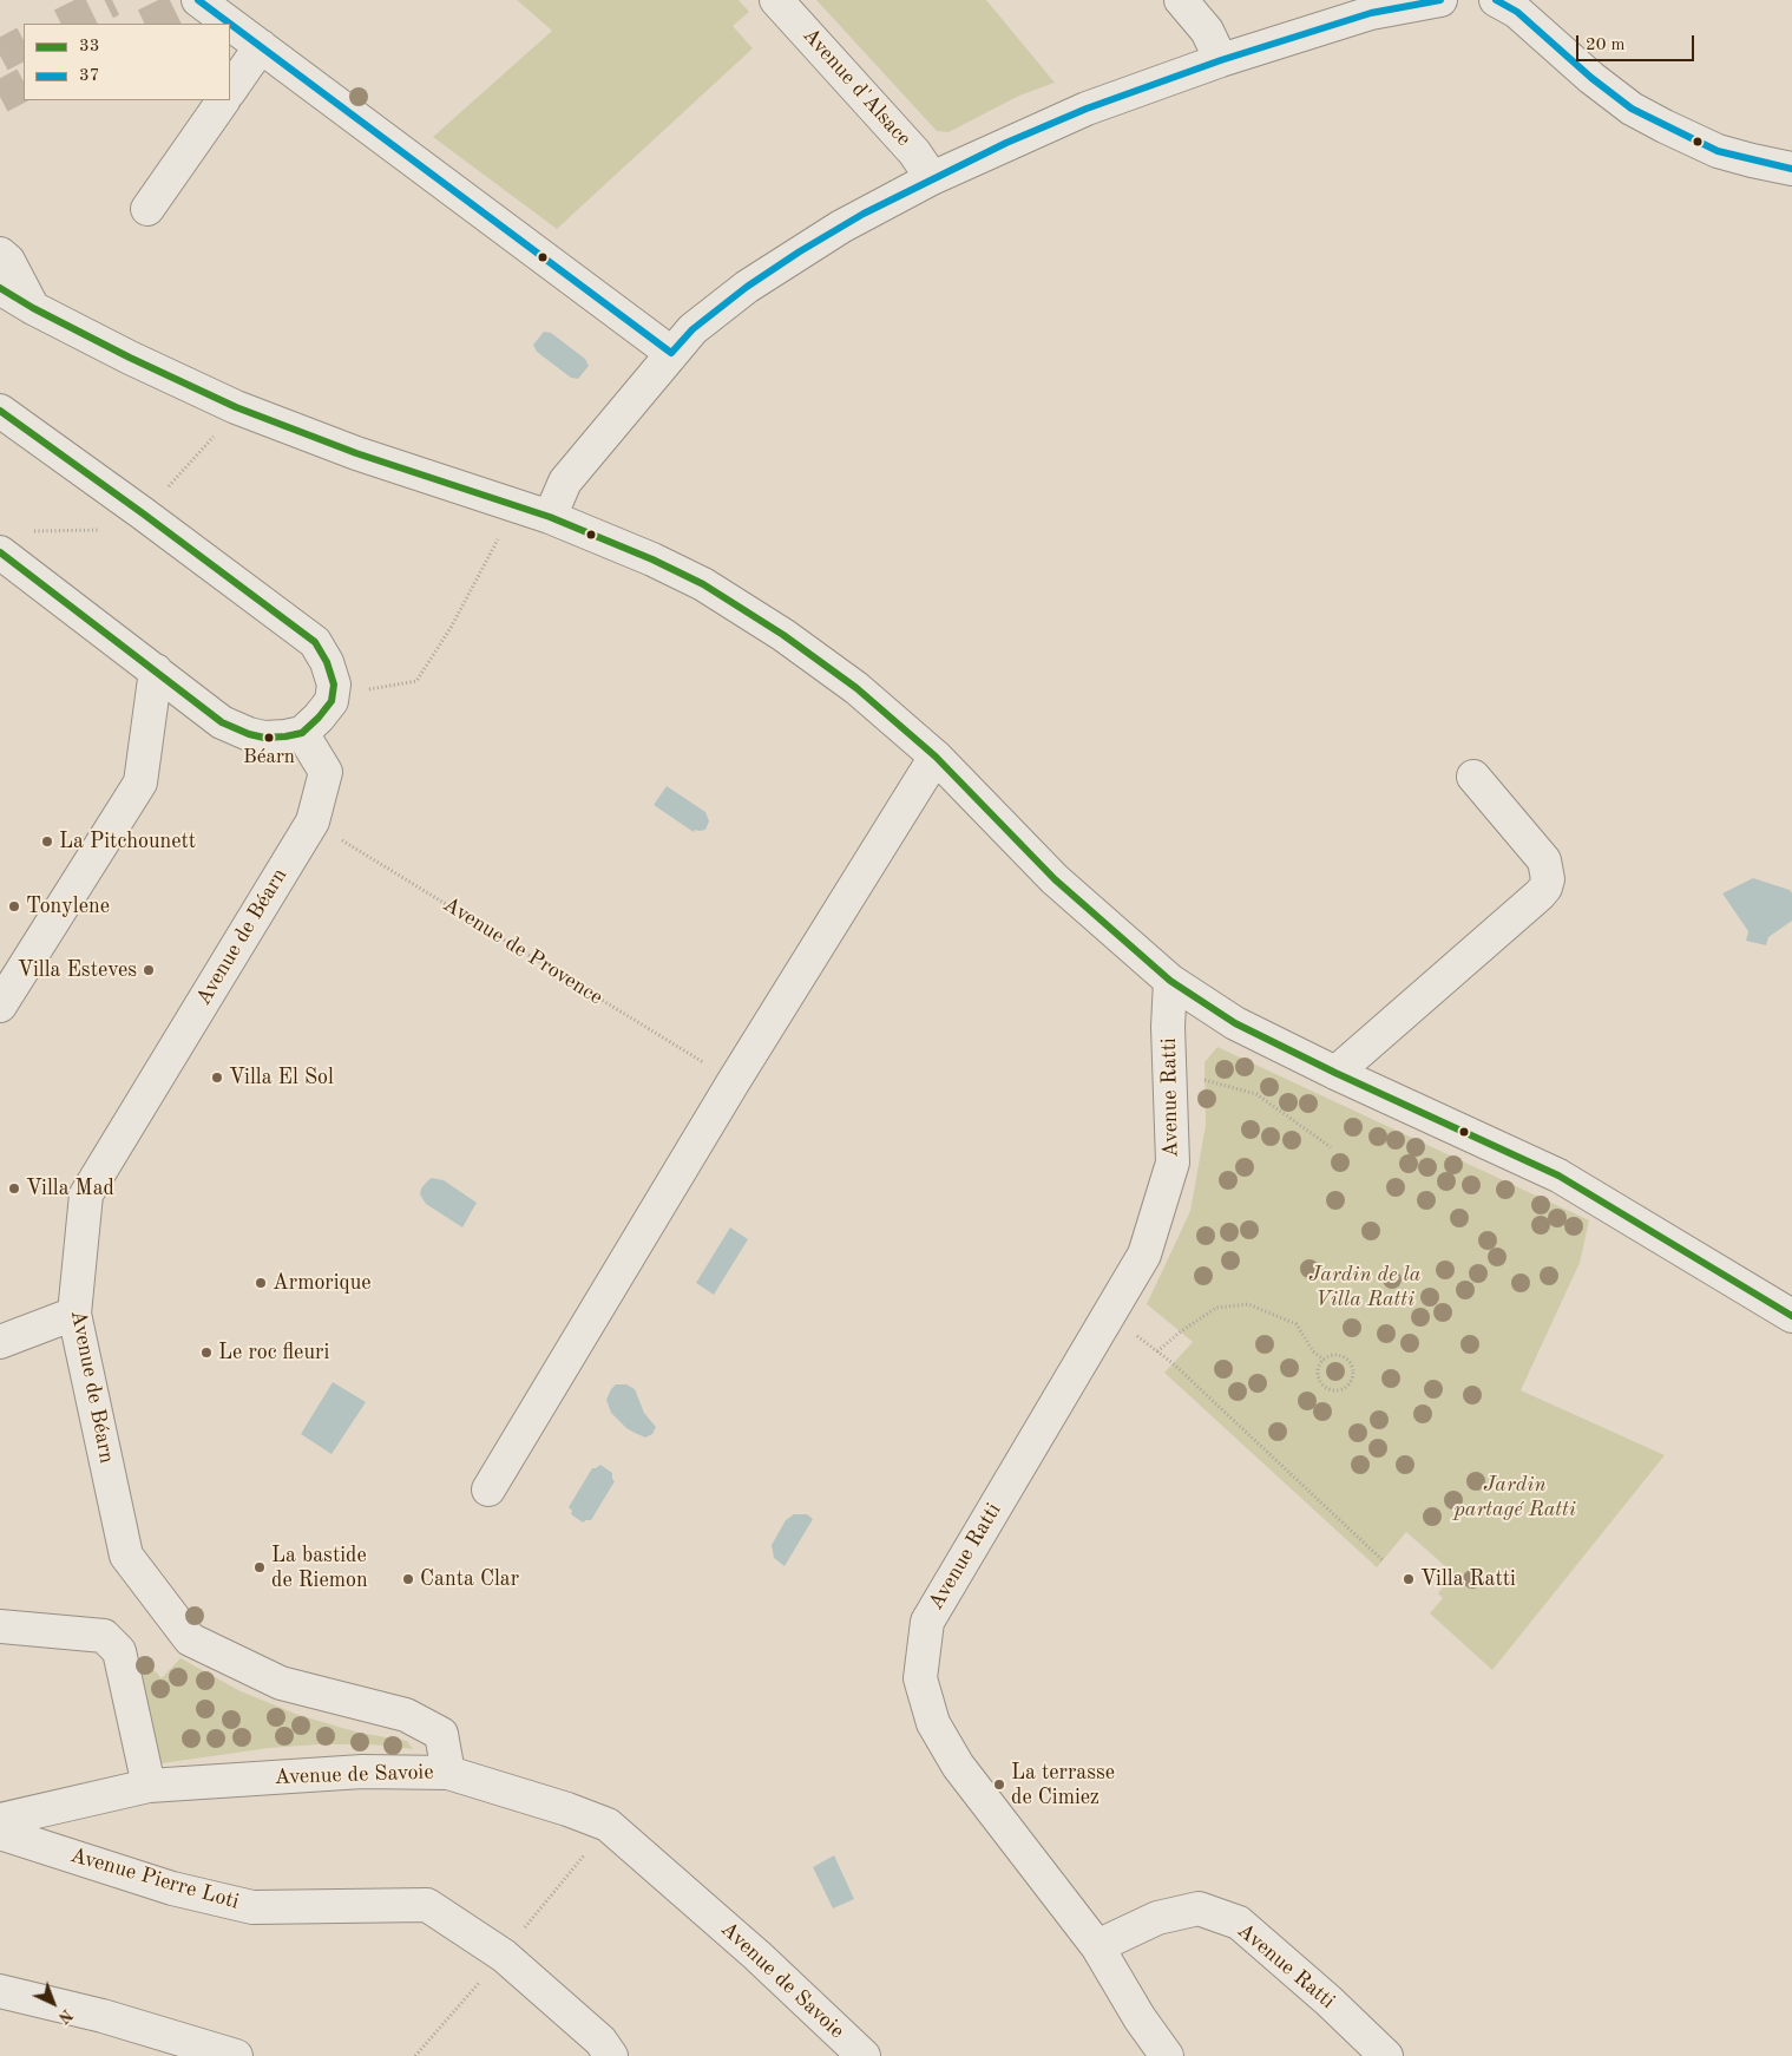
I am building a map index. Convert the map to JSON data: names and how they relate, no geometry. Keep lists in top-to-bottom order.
{
  "streets": {
    "street": [
      "Avenue d'Alsace",
      "Avenue de Béarn",
      "Avenue Ratti",
      "Avenue de Savoie",
      "Avenue Pierre Loti"
    ],
    "path": ["Avenue de Provence"]
  },
  "crossings": [
    ["Avenue de Béarn", "Avenue de Provence"],
    ["Avenue de Béarn", "Avenue de Savoie"]
  ],
  "parks": ["Jardin de la Villa Ratti", "Jardin partagé Ratti"],
  "places": [
    "Béarn",
    "La Pitchounett",
    "Tonylene",
    "Villa Esteves",
    "Villa El Sol",
    "Villa Mad",
    "Armorique",
    "Le roc fleuri",
    "La bastide de Riemon",
    "Canta Clar",
    "Villa Ratti",
    "La terrasse de Cimiez"
  ],
  "lines": ["transit line 37", "transit line 33"],
  "legend": ["33", "37"],
  "scale_bar": "20 m",
  "north": "bottom right"
}
